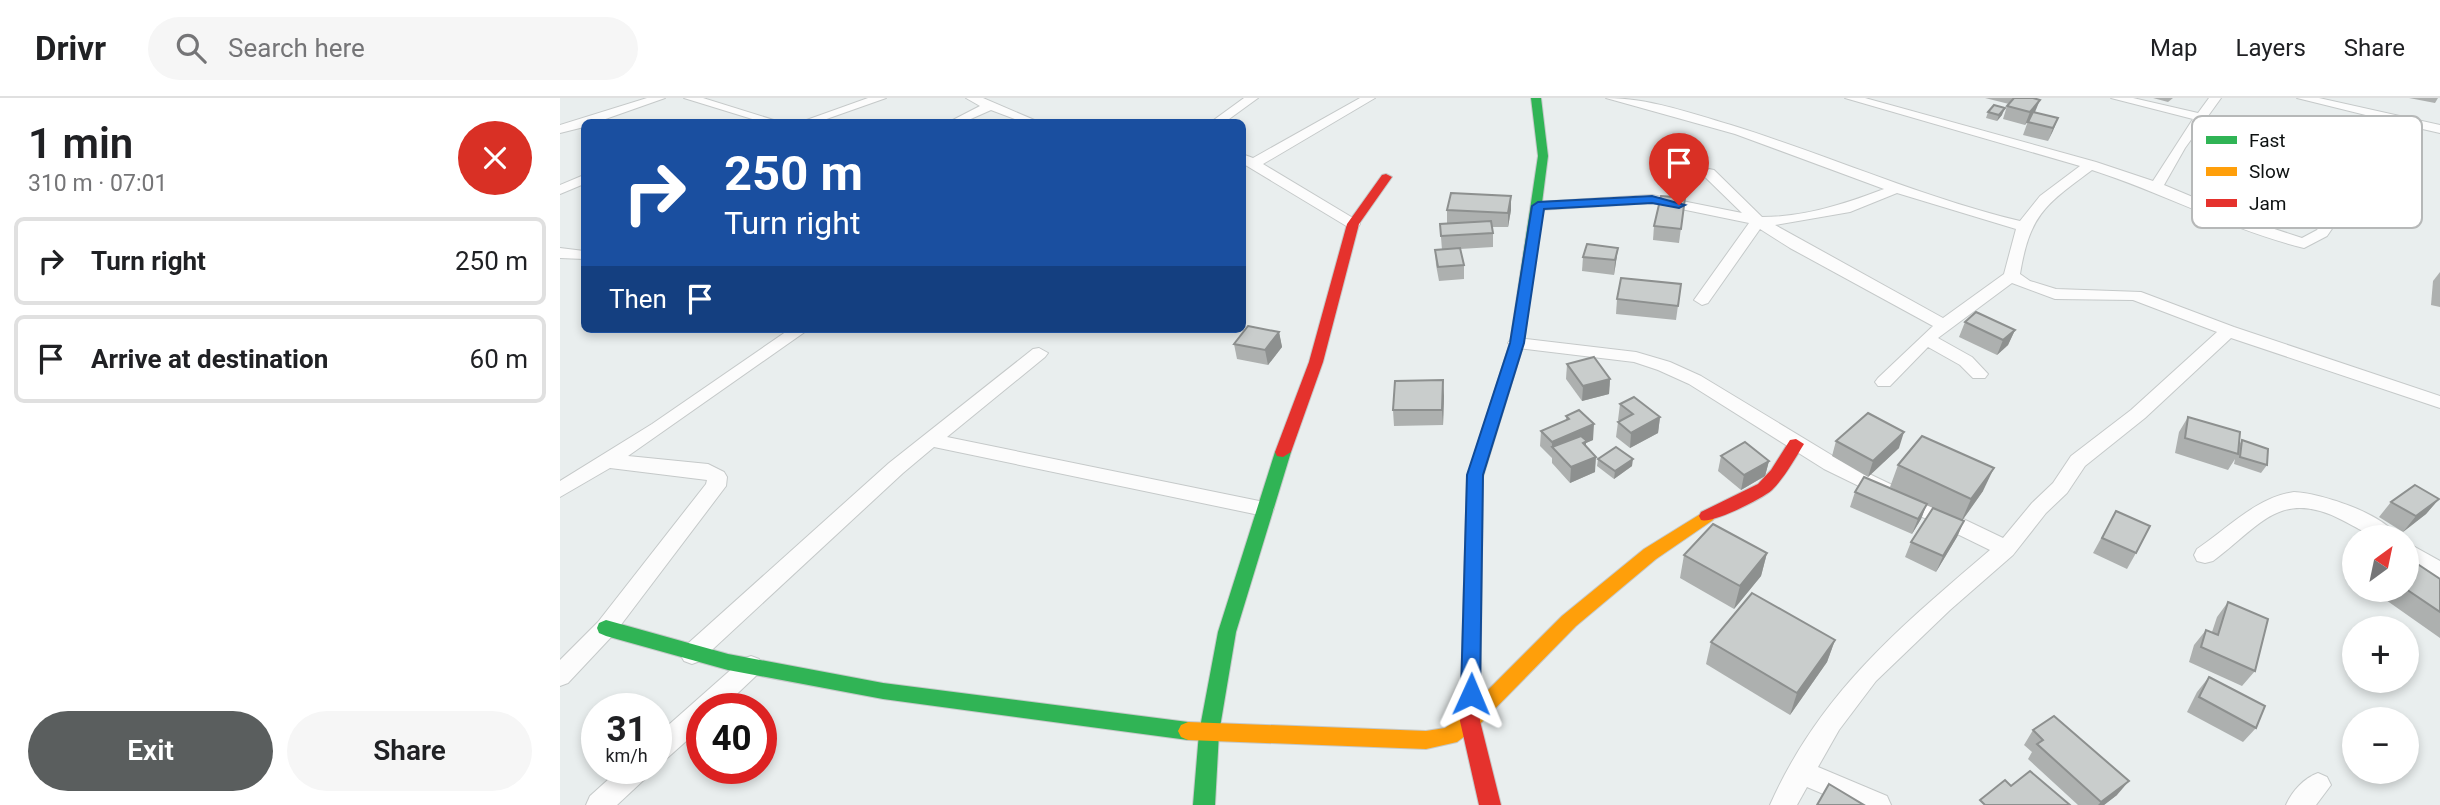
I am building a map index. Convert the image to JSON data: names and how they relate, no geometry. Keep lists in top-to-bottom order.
{
  "legend": ["Fast", "Slow", "Jam"],
  "north": "top right",
  "page": {
    "header": "Drivr",
    "search": "Search here",
    "nav": ["Map", "Layers", "Share"],
    "heading": ["1 min", "310 m · 07:01"],
    "turn": ["250 m", "Turn right"],
    "list": [
      {
        "name": "Turn right",
        "value": "250 m"
      },
      {
        "name": "Arrive at destination",
        "value": "60 m"
      }
    ],
    "then": "Then",
    "map_buttons": ["+", "−"],
    "speed": "31 km/h",
    "limit": "40",
    "buttons": ["Exit", "Share"]
  }
}
